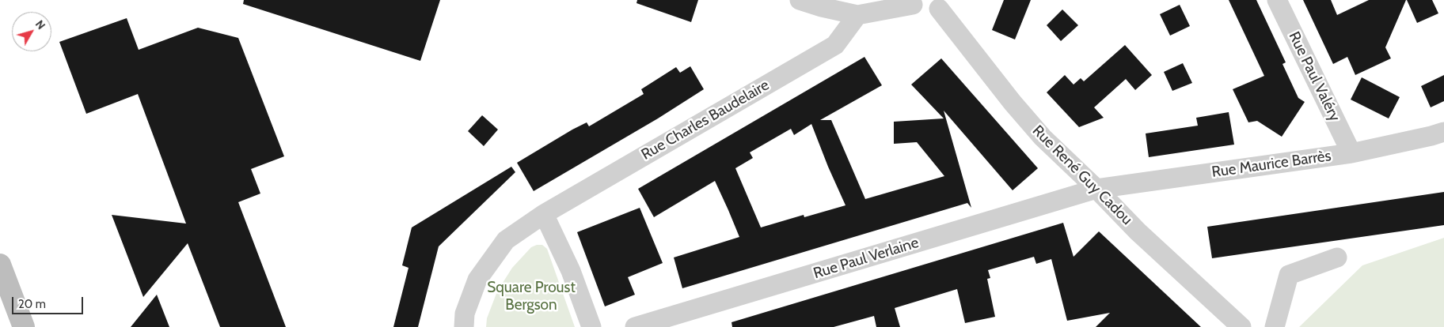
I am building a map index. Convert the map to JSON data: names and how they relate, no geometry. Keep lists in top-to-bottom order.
{
  "streets": {
    "street": [
      "Rue Paul Valéry",
      "Rue Charles Baudelaire",
      "Rue Maurice Barrès",
      "Rue René Guy Cadou",
      "Rue Paul Verlaine"
    ]
  },
  "crossings": [
    ["Rue Paul Valéry", "Rue Maurice Barrès"],
    ["Rue Maurice Barrès", "Rue René Guy Cadou"],
    ["Rue Maurice Barrès", "Rue Paul Verlaine"],
    ["Rue René Guy Cadou", "Rue Paul Verlaine"]
  ],
  "parks": ["Square Proust Bergson"],
  "scale_bar": "20 m",
  "north": "top right"
}
